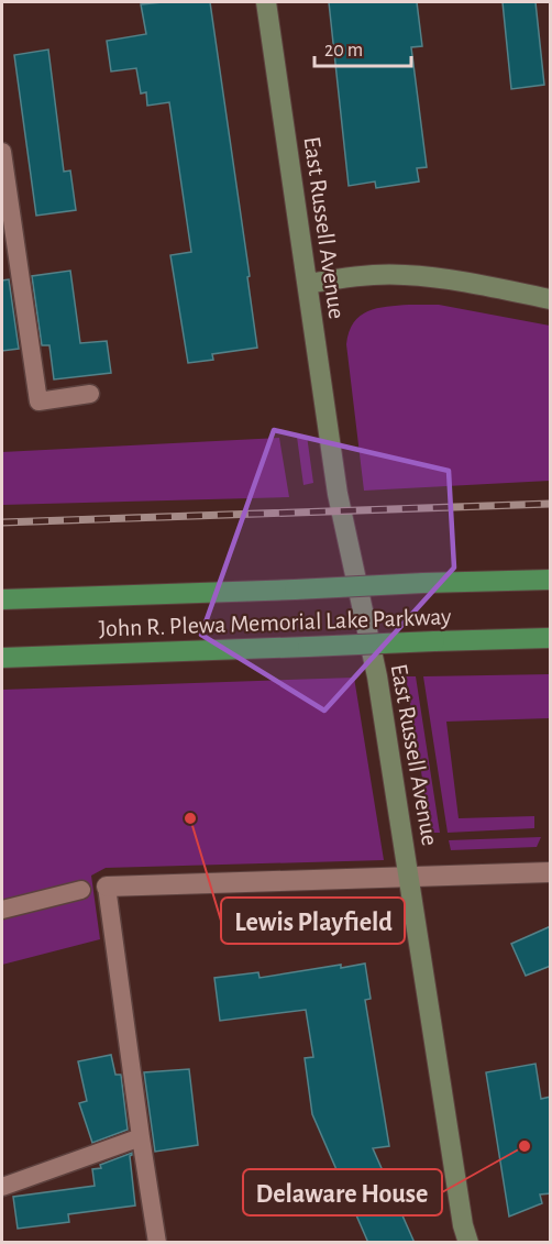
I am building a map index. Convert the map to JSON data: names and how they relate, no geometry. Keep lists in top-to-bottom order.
{
  "streets": {
    "main road": ["East Russell Avenue", "John R. Plewa Memorial Lake Parkway"]
  },
  "places": ["Lewis Playfield", "Delaware House"],
  "scale_bar": "20 m"
}
